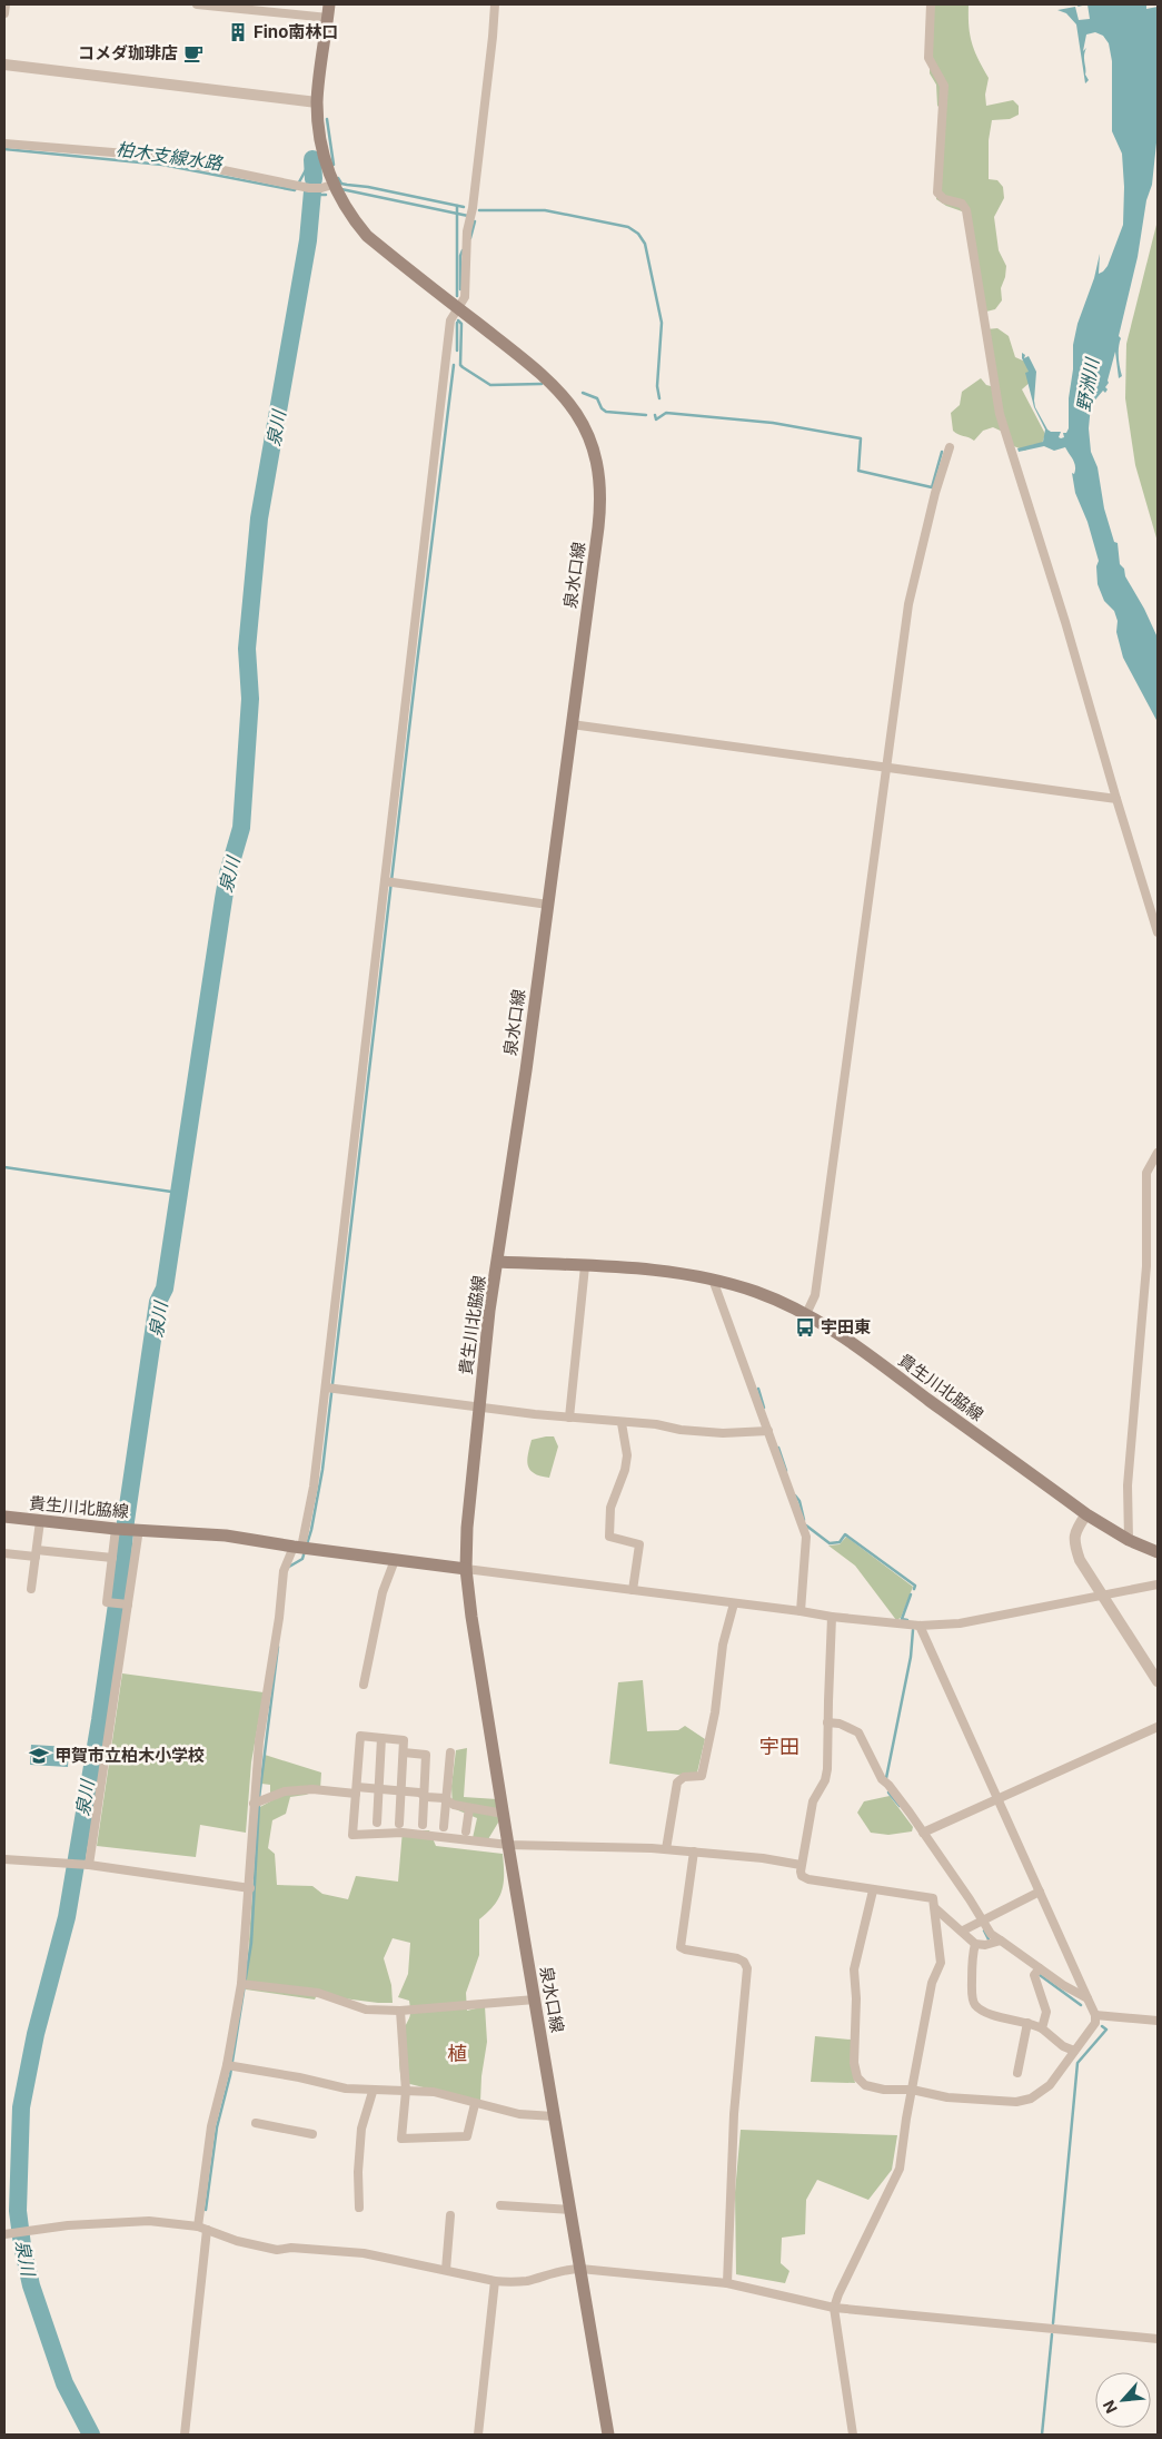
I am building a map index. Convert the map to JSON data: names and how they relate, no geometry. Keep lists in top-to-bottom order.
{
  "streets": {
    "main road": ["泉水口線", "貴生川北脇線"]
  },
  "crossings": [
    ["泉水口線", "貴生川北脇線"]
  ],
  "districts": ["宇田", "植"],
  "water": ["柏木支線水路", "野洲川", "泉川"],
  "places": {
    "building": ["Fino南林口"],
    "cafe": ["コメダ珈琲店"],
    "bus stop": ["宇田東"],
    "school or university": ["甲賀市立柏木小学校"]
  },
  "north": "bottom left"
}
